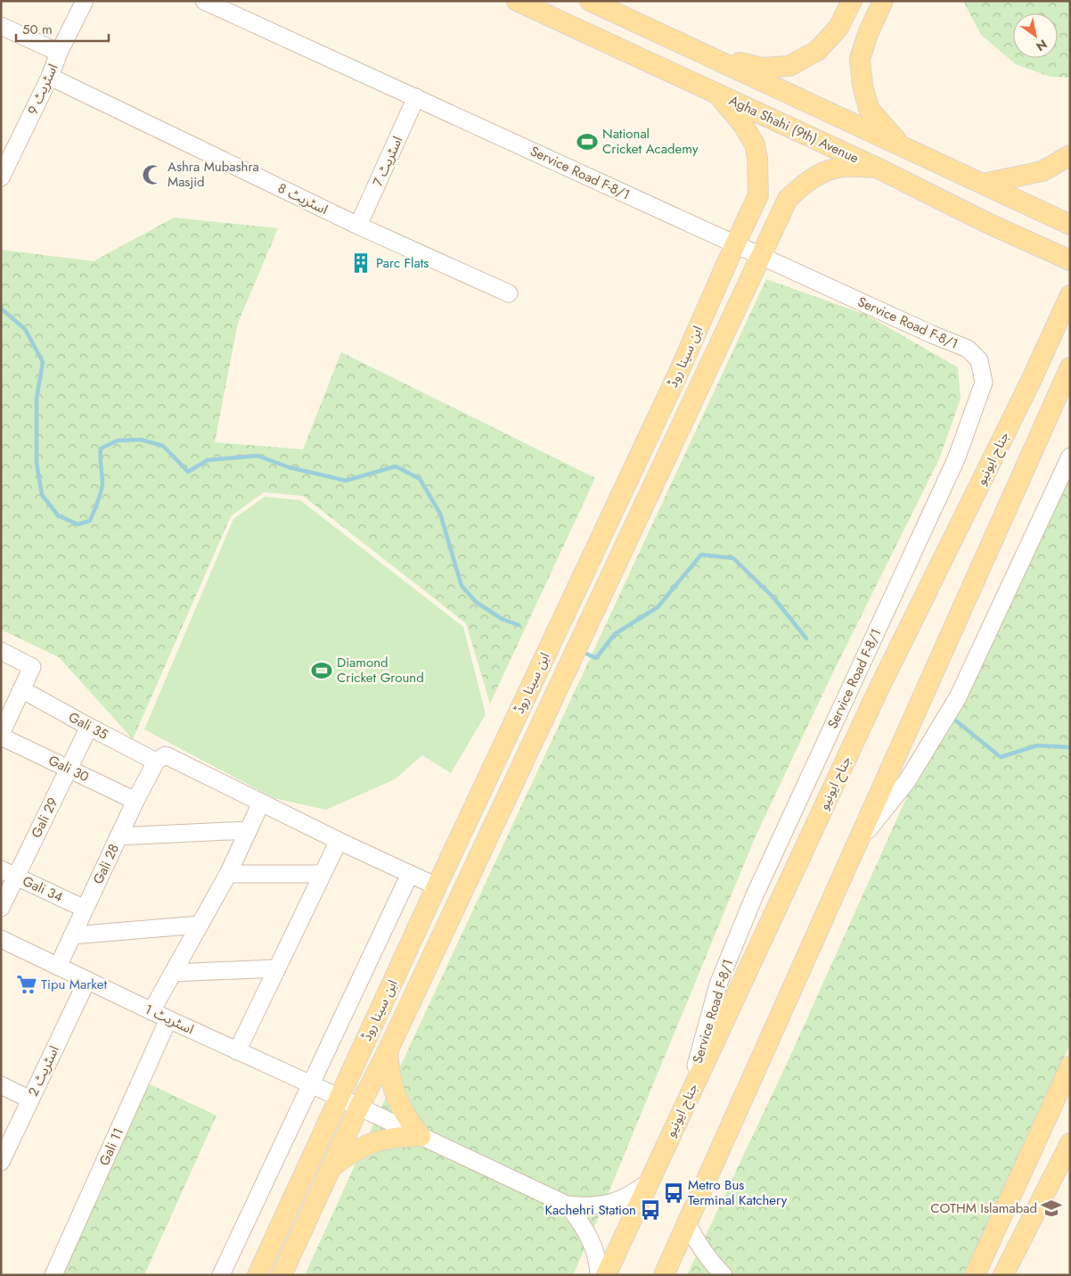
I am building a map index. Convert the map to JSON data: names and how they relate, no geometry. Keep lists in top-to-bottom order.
{
  "streets": {
    "main road": ["Agha Shahi (9th) Avenue", "ابن سینا روڈ", "جناح ایونیو"],
    "street": [
      "اسٹریٹ 9",
      "اسٹریٹ 7",
      "Service Road F-8/1",
      "اسٹریٹ 8",
      "Gali 35",
      "Gali 30",
      "Gali 29",
      "Gali 28",
      "Gali 34",
      "اسٹریٹ 1",
      "اسٹریٹ 2",
      "Gali 11"
    ]
  },
  "crossings": [
    ["اسٹریٹ 9", "اسٹریٹ 8"],
    ["Agha Shahi (9th) Avenue", "ابن سینا روڈ"],
    ["اسٹریٹ 7", "Service Road F-8/1"],
    ["اسٹریٹ 7", "اسٹریٹ 8"],
    ["Service Road F-8/1", "ابن سینا روڈ"],
    ["Service Road F-8/1", "جناح ایونیو"],
    ["ابن سینا روڈ", "اسٹریٹ 1"],
    ["Gali 35", "Gali 29"],
    ["Gali 35", "Gali 28"],
    ["Gali 30", "Gali 29"],
    ["Gali 30", "Gali 28"],
    ["Gali 29", "Gali 34"],
    ["Gali 28", "Gali 34"],
    ["Gali 28", "اسٹریٹ 1"],
    ["اسٹریٹ 1", "اسٹریٹ 2"],
    ["اسٹریٹ 1", "Gali 11"]
  ],
  "places": {
    "sports": ["National Cricket Academy", "Diamond Cricket Ground"],
    "mosque": ["Ashra Mubashra Masjid"],
    "building": ["Parc Flats"],
    "supermarket": ["Tipu Market"],
    "bus stop": ["Metro Bus Terminal Katchery", "Kachehri Station"],
    "school or university": ["COTHM Islamabad"]
  },
  "scale_bar": "50 m",
  "north": "bottom right"
}
